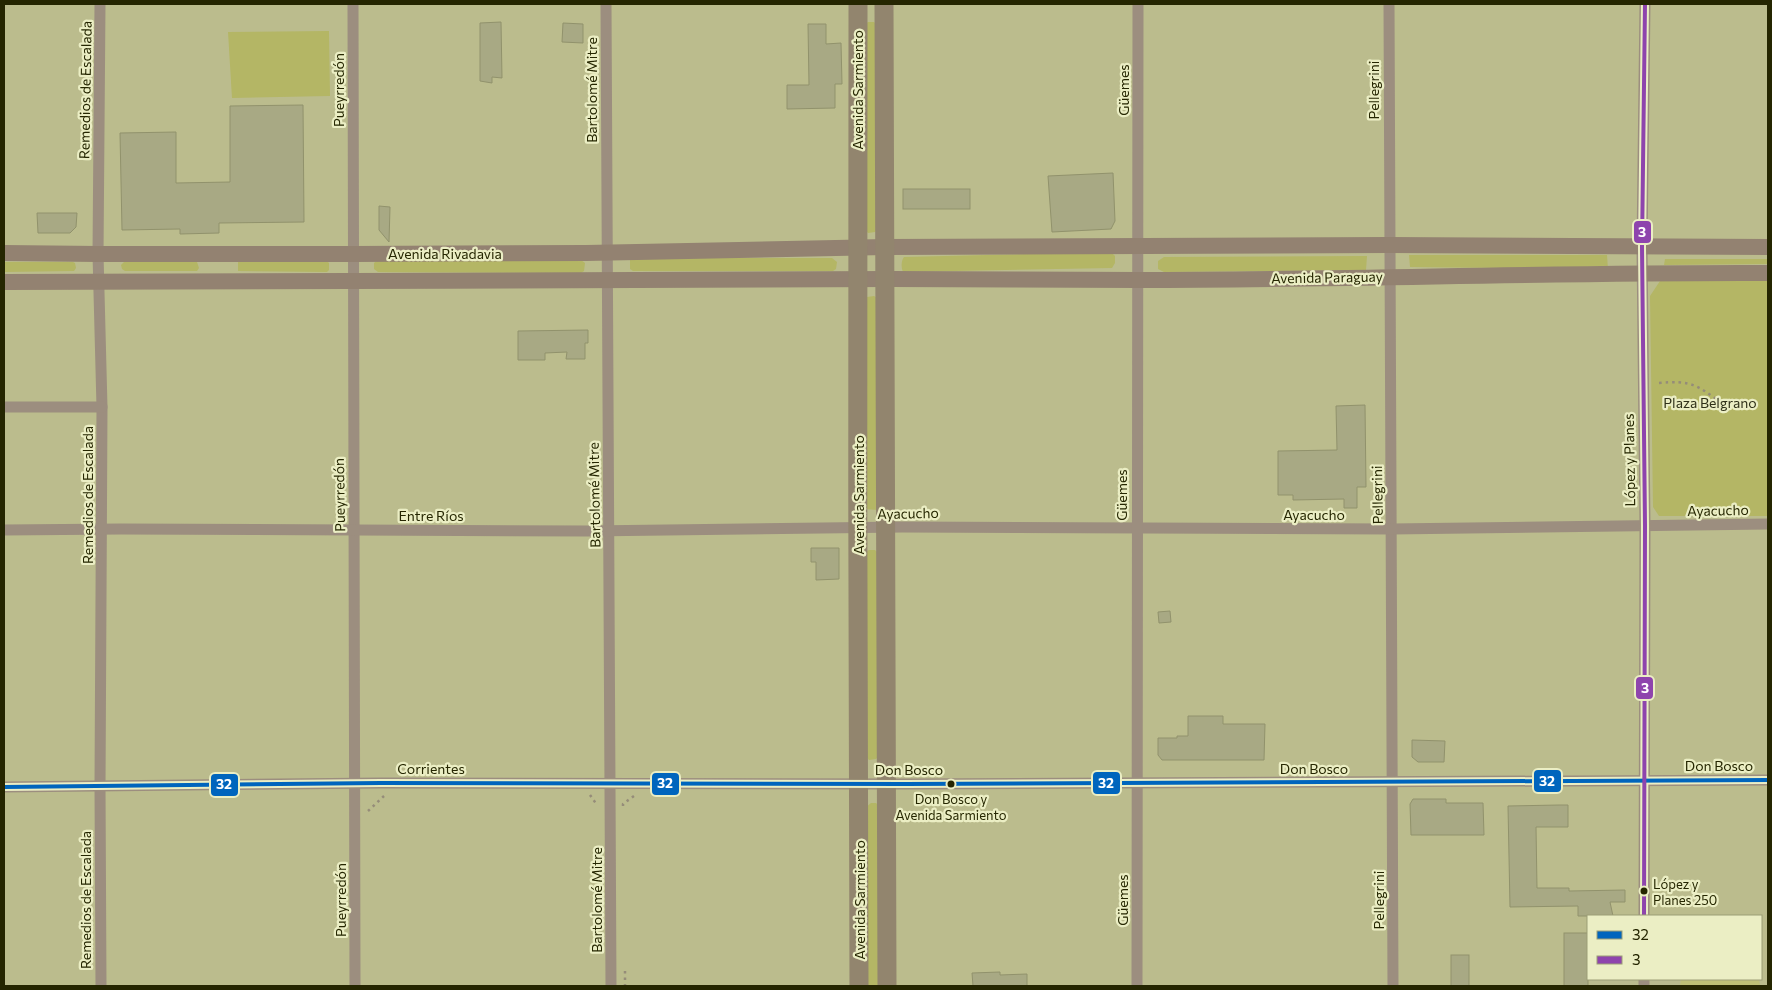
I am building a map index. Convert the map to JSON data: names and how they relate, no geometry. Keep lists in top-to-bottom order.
{
  "streets": {
    "main road": ["Avenida Sarmiento", "Avenida Rivadavia", "Avenida Paraguay"],
    "street": [
      "Remedios de Escalada",
      "Pueyrredón",
      "Bartolomé Mitre",
      "Güemes",
      "Pellegrini",
      "López y Planes",
      "Ayacucho",
      "Entre Ríos",
      "Don Bosco",
      "Corrientes"
    ]
  },
  "crossings": [
    ["Remedios de Escalada", "Avenida Rivadavia"],
    ["Remedios de Escalada", "Entre Ríos"],
    ["Remedios de Escalada", "Corrientes"],
    ["Pueyrredón", "Avenida Rivadavia"],
    ["Pueyrredón", "Entre Ríos"],
    ["Pueyrredón", "Corrientes"],
    ["Bartolomé Mitre", "Avenida Rivadavia"],
    ["Bartolomé Mitre", "Entre Ríos"],
    ["Bartolomé Mitre", "Corrientes"],
    ["Avenida Sarmiento", "Avenida Rivadavia"],
    ["Avenida Sarmiento", "Avenida Paraguay"],
    ["Avenida Sarmiento", "Ayacucho"],
    ["Avenida Sarmiento", "Entre Ríos"],
    ["Avenida Sarmiento", "Don Bosco"],
    ["Avenida Sarmiento", "Corrientes"],
    ["Güemes", "Avenida Paraguay"],
    ["Güemes", "Ayacucho"],
    ["Güemes", "Don Bosco"],
    ["Pellegrini", "Avenida Paraguay"],
    ["Pellegrini", "Ayacucho"],
    ["Pellegrini", "Don Bosco"],
    ["Avenida Rivadavia", "Avenida Paraguay"],
    ["Avenida Paraguay", "López y Planes"],
    ["López y Planes", "Ayacucho"],
    ["López y Planes", "Don Bosco"],
    ["Ayacucho", "Entre Ríos"],
    ["Don Bosco", "Corrientes"]
  ],
  "parks": ["Plaza Belgrano"],
  "places": ["Don Bosco y Avenida Sarmiento", "López y Planes 250"],
  "lines": ["transit line 3", "transit line 32"],
  "legend": ["32", "3"]
}
